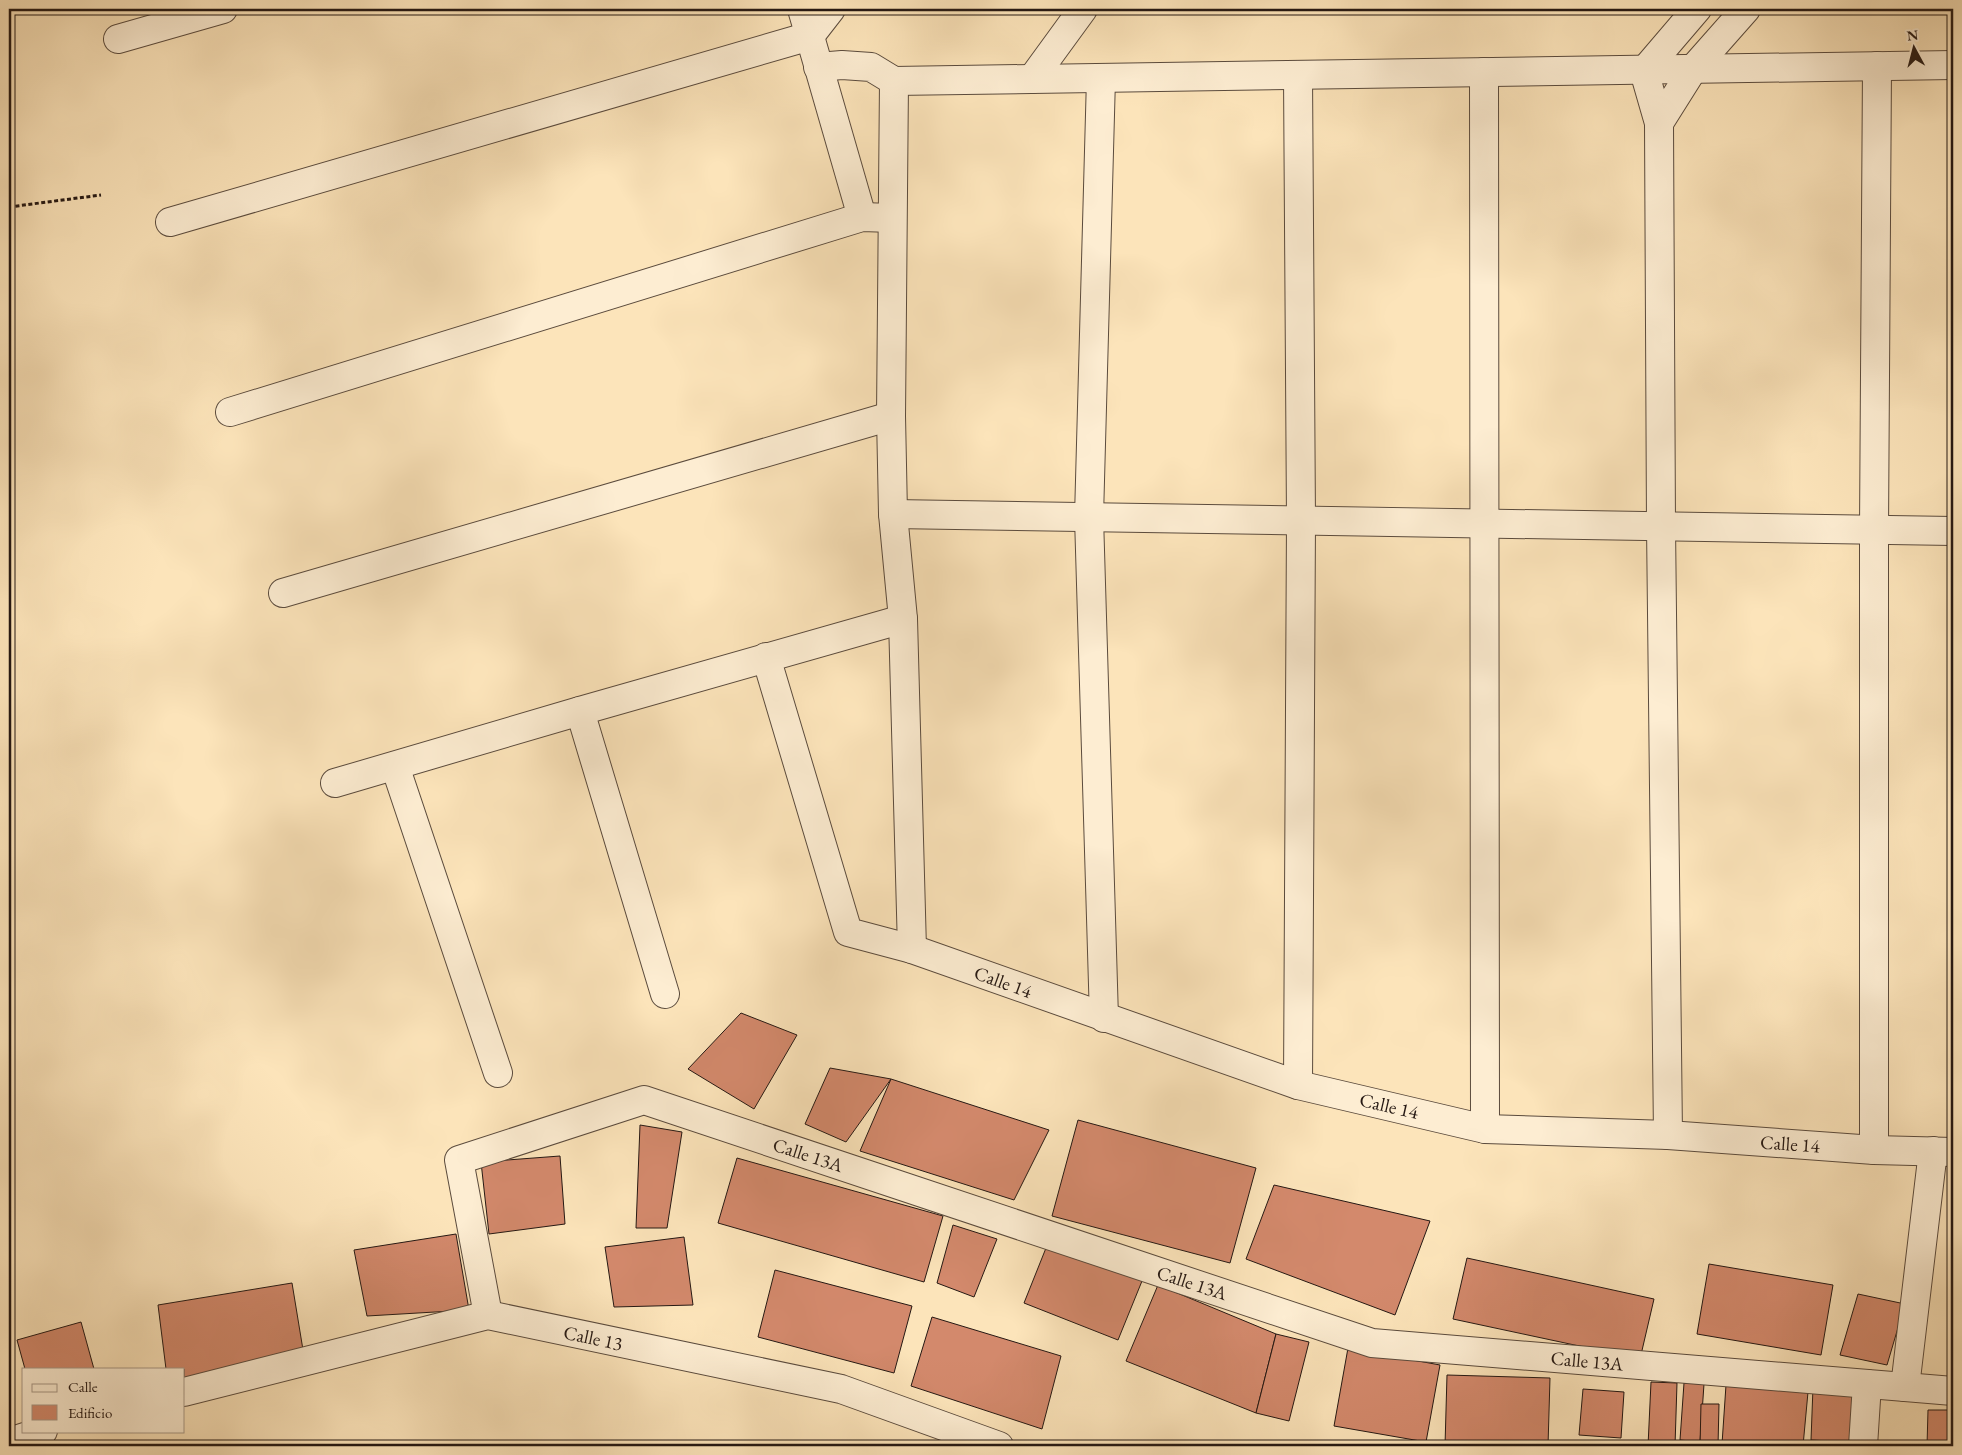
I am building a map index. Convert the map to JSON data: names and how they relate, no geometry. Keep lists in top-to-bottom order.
{
  "streets": {
    "street": ["Calle 14", "Calle 13A", "Calle 13"]
  },
  "crossings": [
    ["Calle 13A", "Calle 13"]
  ],
  "legend": ["Calle", "Edificio"],
  "north": "top"
}
